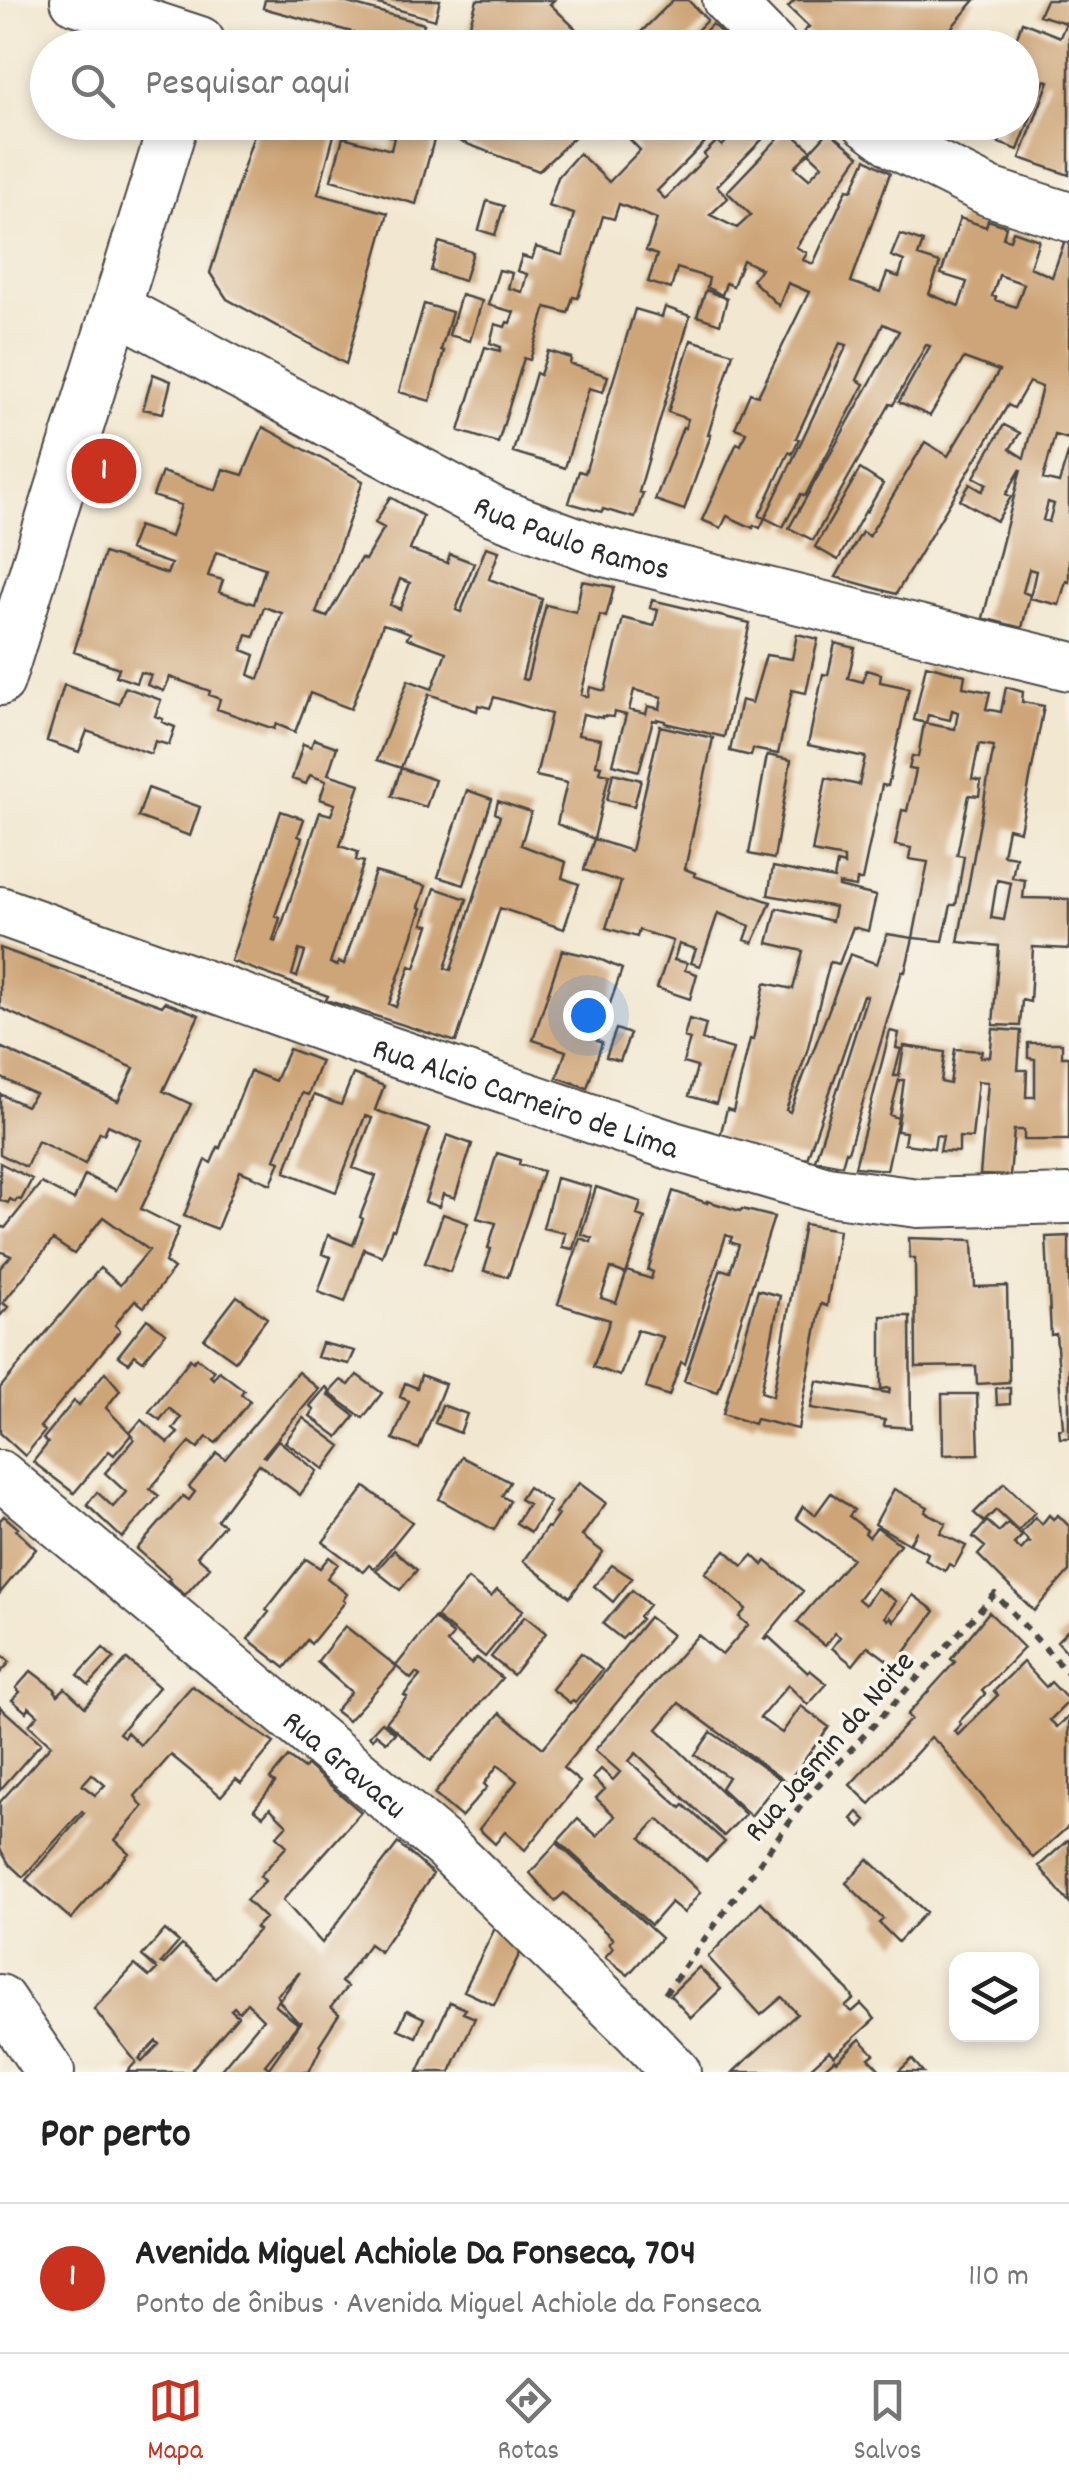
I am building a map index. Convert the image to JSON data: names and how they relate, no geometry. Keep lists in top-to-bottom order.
{
  "streets": {
    "street": ["Rua Paulo Ramos", "Rua Alcio Carneiro de Lima", "Rua Gravacu"],
    "path": ["Rua Jasmin da Noite"]
  },
  "crossings": [
    ["Rua Jasmin da Noite", "Rua Gravacu"]
  ],
  "page": {
    "search": "Pesquisar aqui",
    "pins": "1",
    "heading": "Por perto",
    "list": [
      {
        "mark": "1",
        "name": "Avenida Miguel Achiole Da Fonseca, 704",
        "note": "Ponto de ônibus · Avenida Miguel Achiole da Fonseca",
        "value": "110 m"
      }
    ],
    "nav": ["Mapa", "Rotas", "Salvos"]
  }
}
